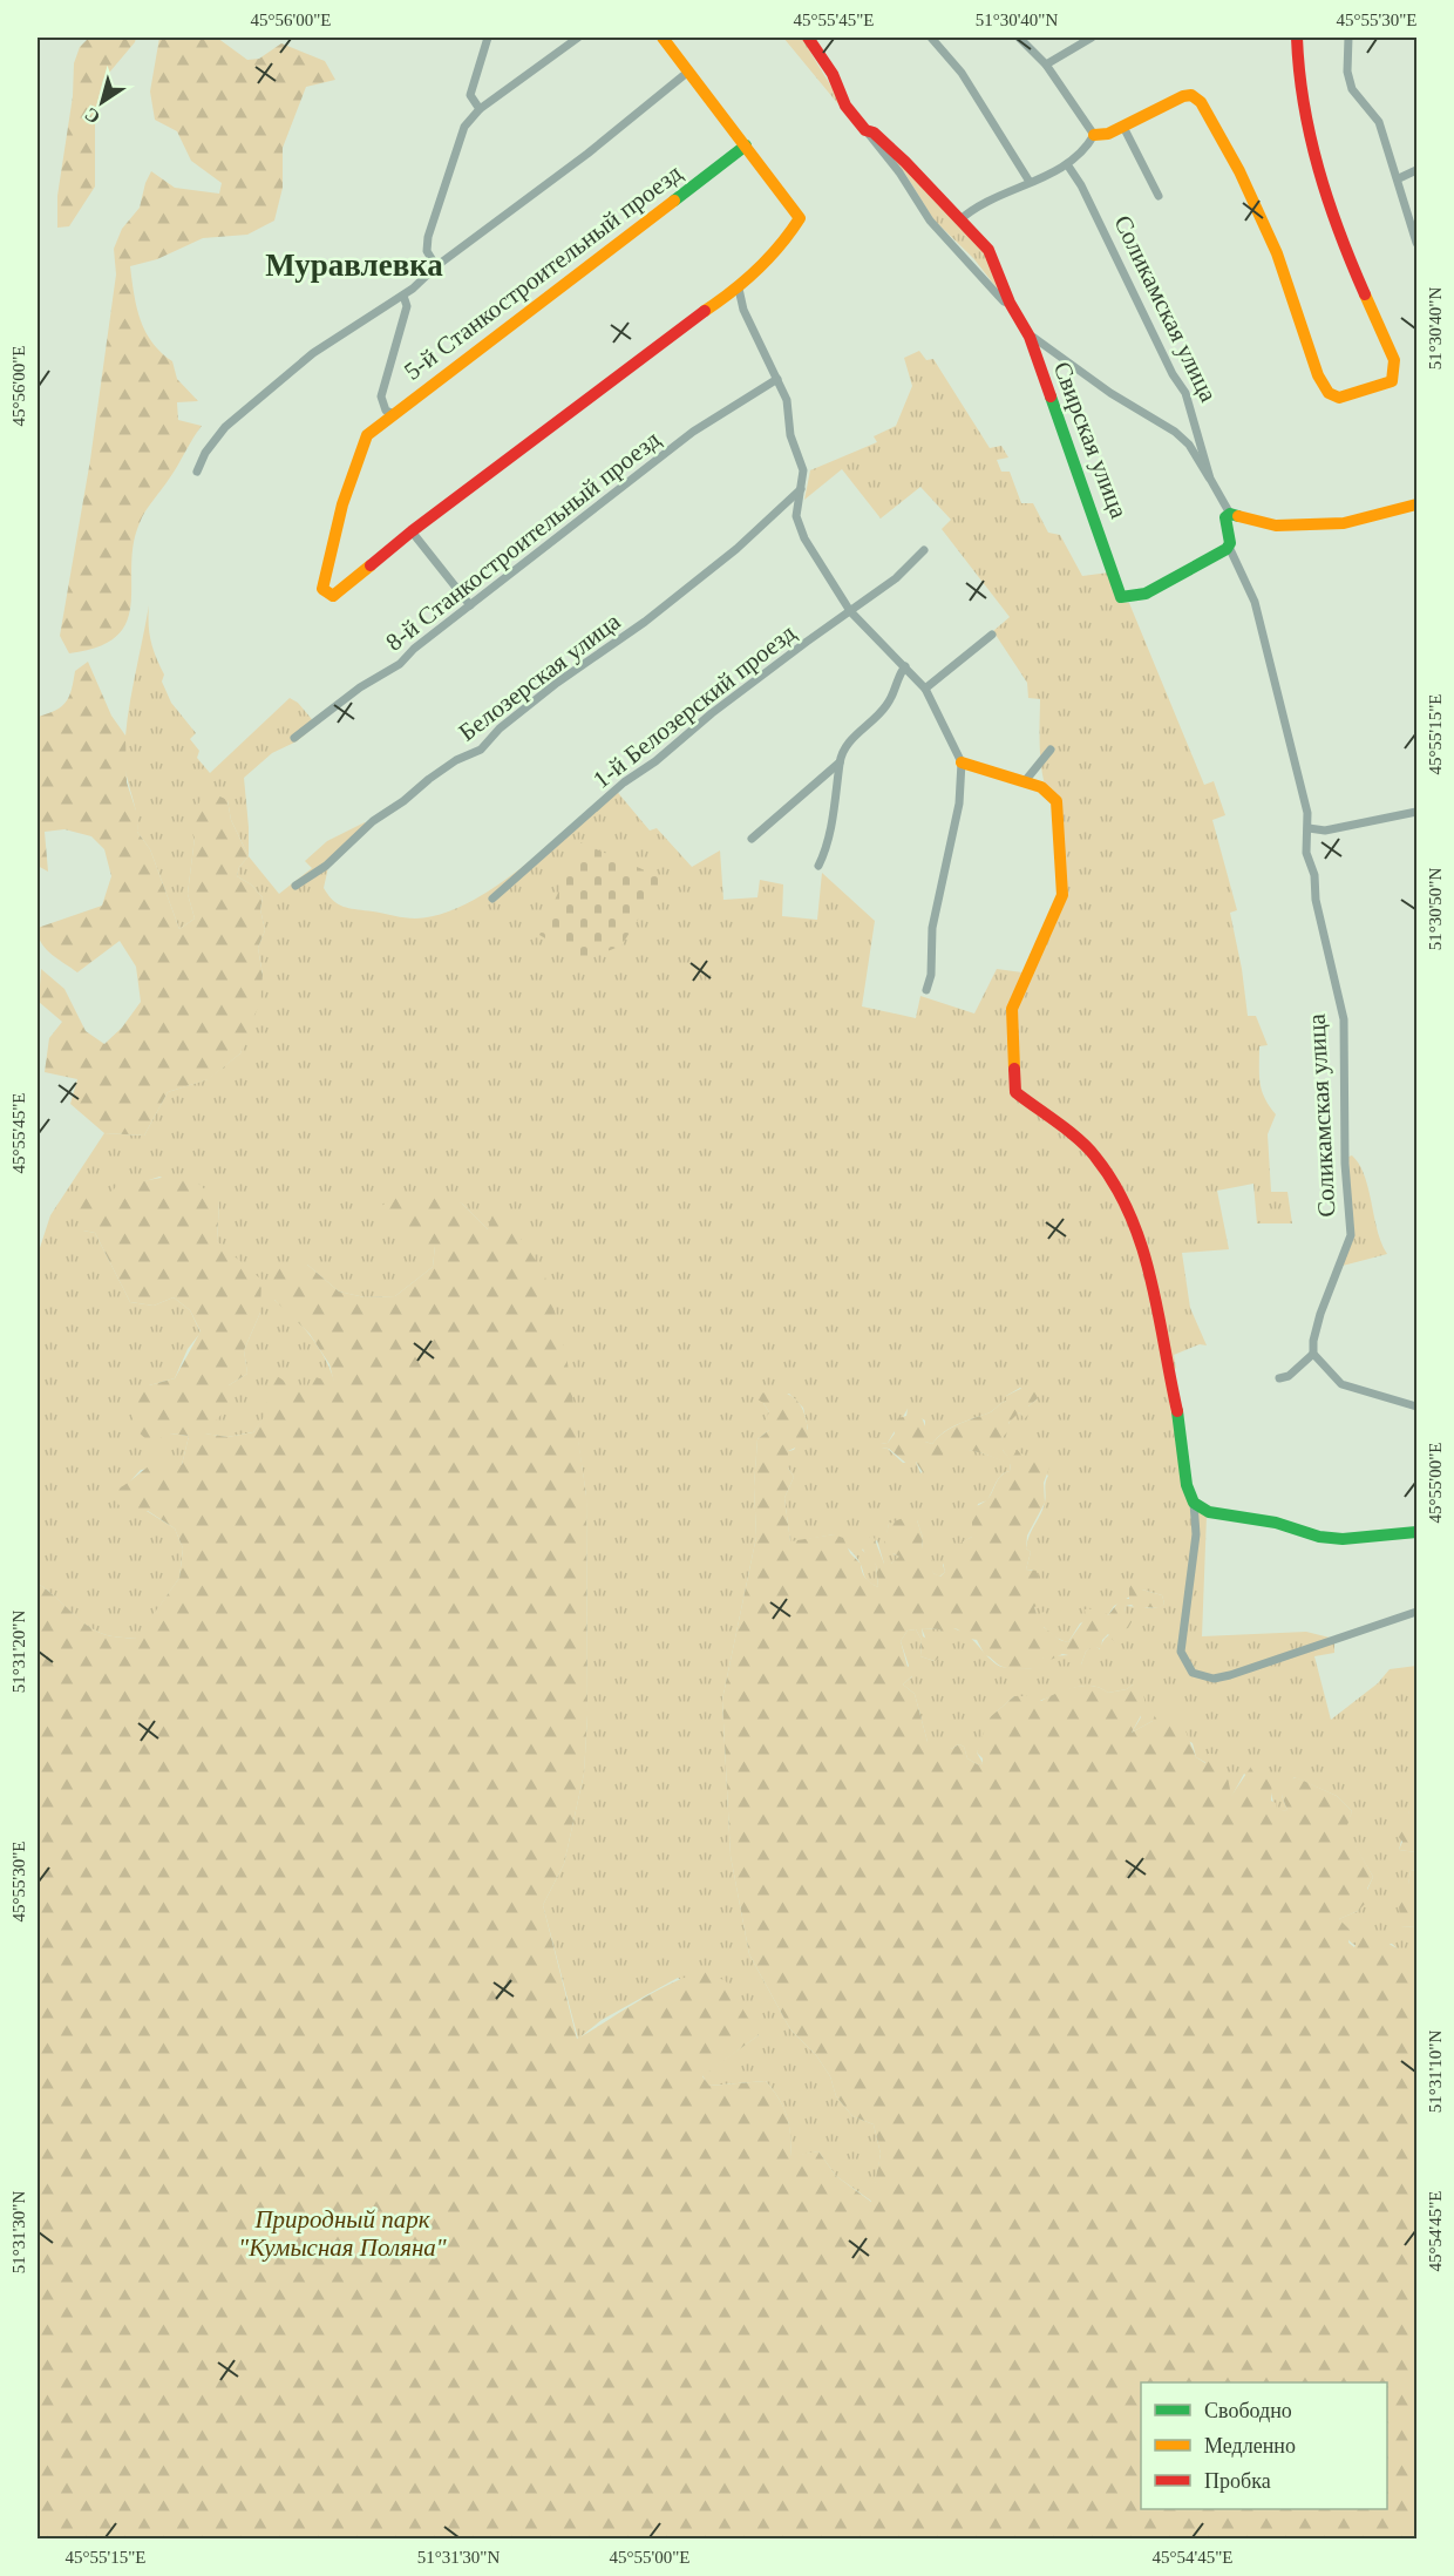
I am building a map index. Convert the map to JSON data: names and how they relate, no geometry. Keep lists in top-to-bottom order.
{
  "streets": {
    "street": [
      "5-й Станкостроительный проезд",
      "Соликамская улица",
      "Свирская улица",
      "8-й Станкостроительный проезд",
      "Белозерская улица",
      "1-й Белозерский проезд"
    ]
  },
  "crossings": [
    ["Соликамская улица", "Свирская улица"]
  ],
  "districts": ["Муравлевка"],
  "parks": ["Природный парк \"Кумысная Поляна\""],
  "legend": ["Свободно", "Медленно", "Пробка"],
  "north": "bottom left",
  "coordinates": [
    "45°56'00\"E",
    "45°55'45\"E",
    "51°30'40\"N",
    "45°55'30\"E",
    "45°55'15\"E",
    "51°30'50\"N",
    "45°55'00\"E",
    "51°31'20\"N",
    "51°31'10\"N",
    "45°54'45\"E",
    "51°31'30\"N"
  ]
}
